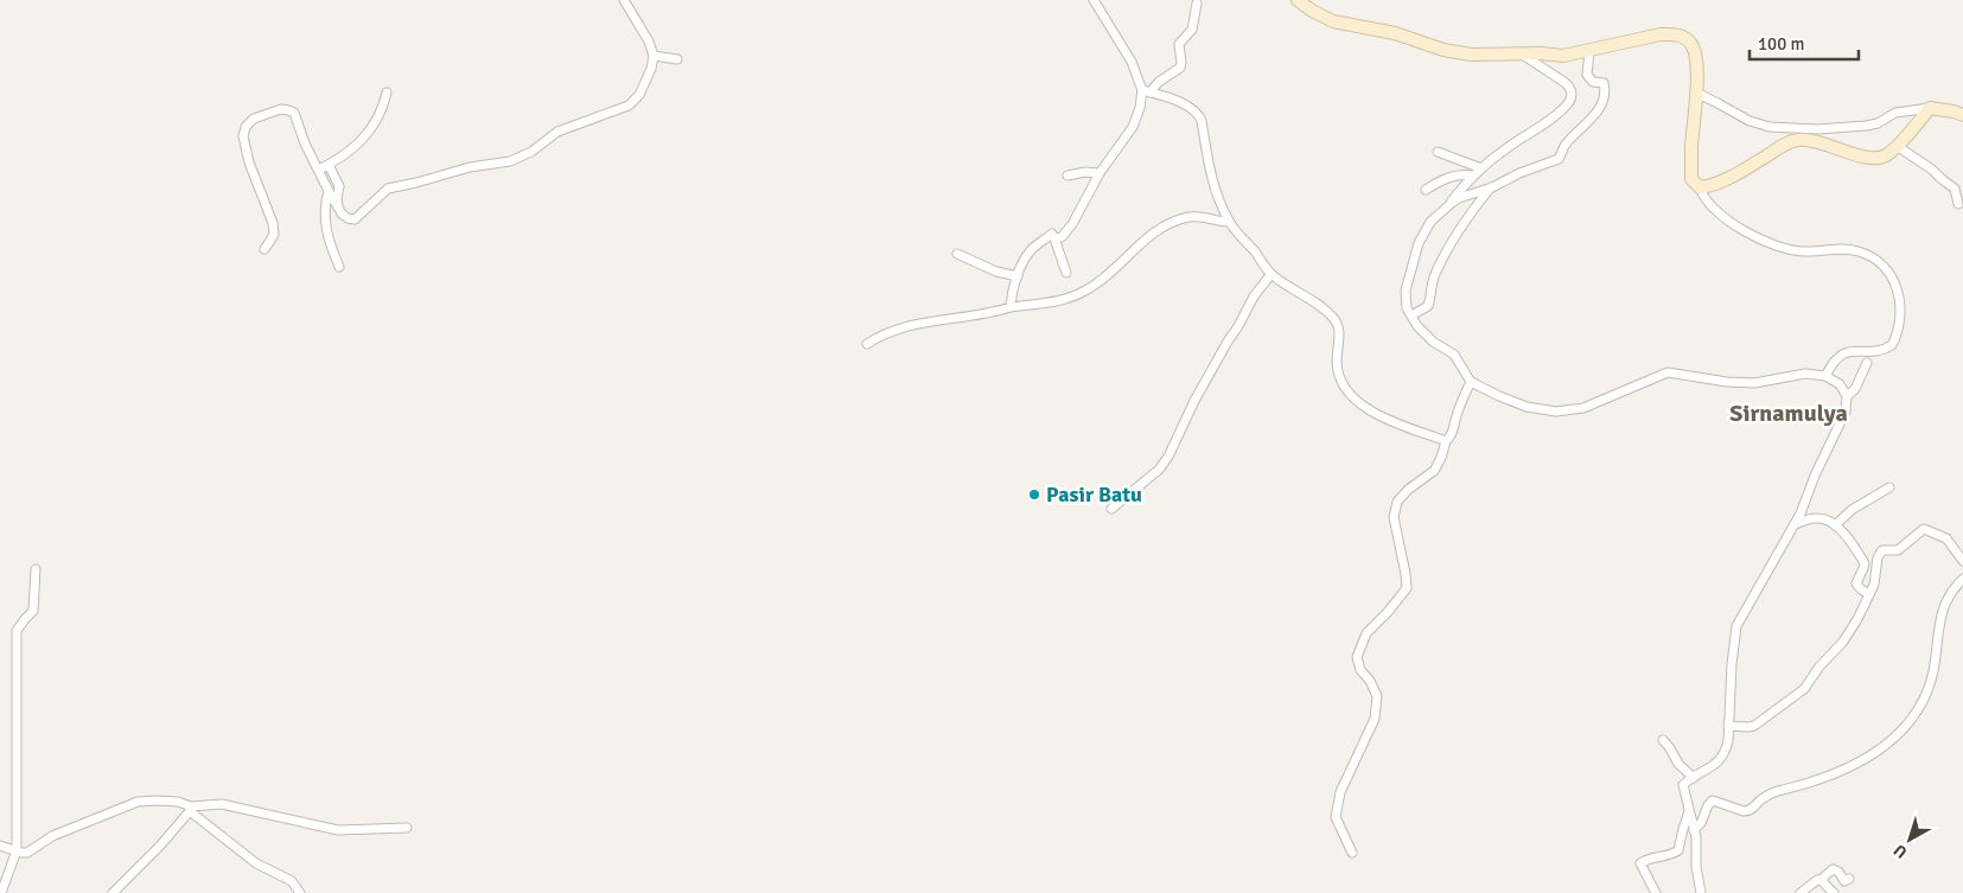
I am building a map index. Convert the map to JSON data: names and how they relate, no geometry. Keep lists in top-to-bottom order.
{
  "districts": ["Sirnamulya"],
  "places": ["Pasir Batu"],
  "scale_bar": "100 m",
  "north": "bottom left"
}
